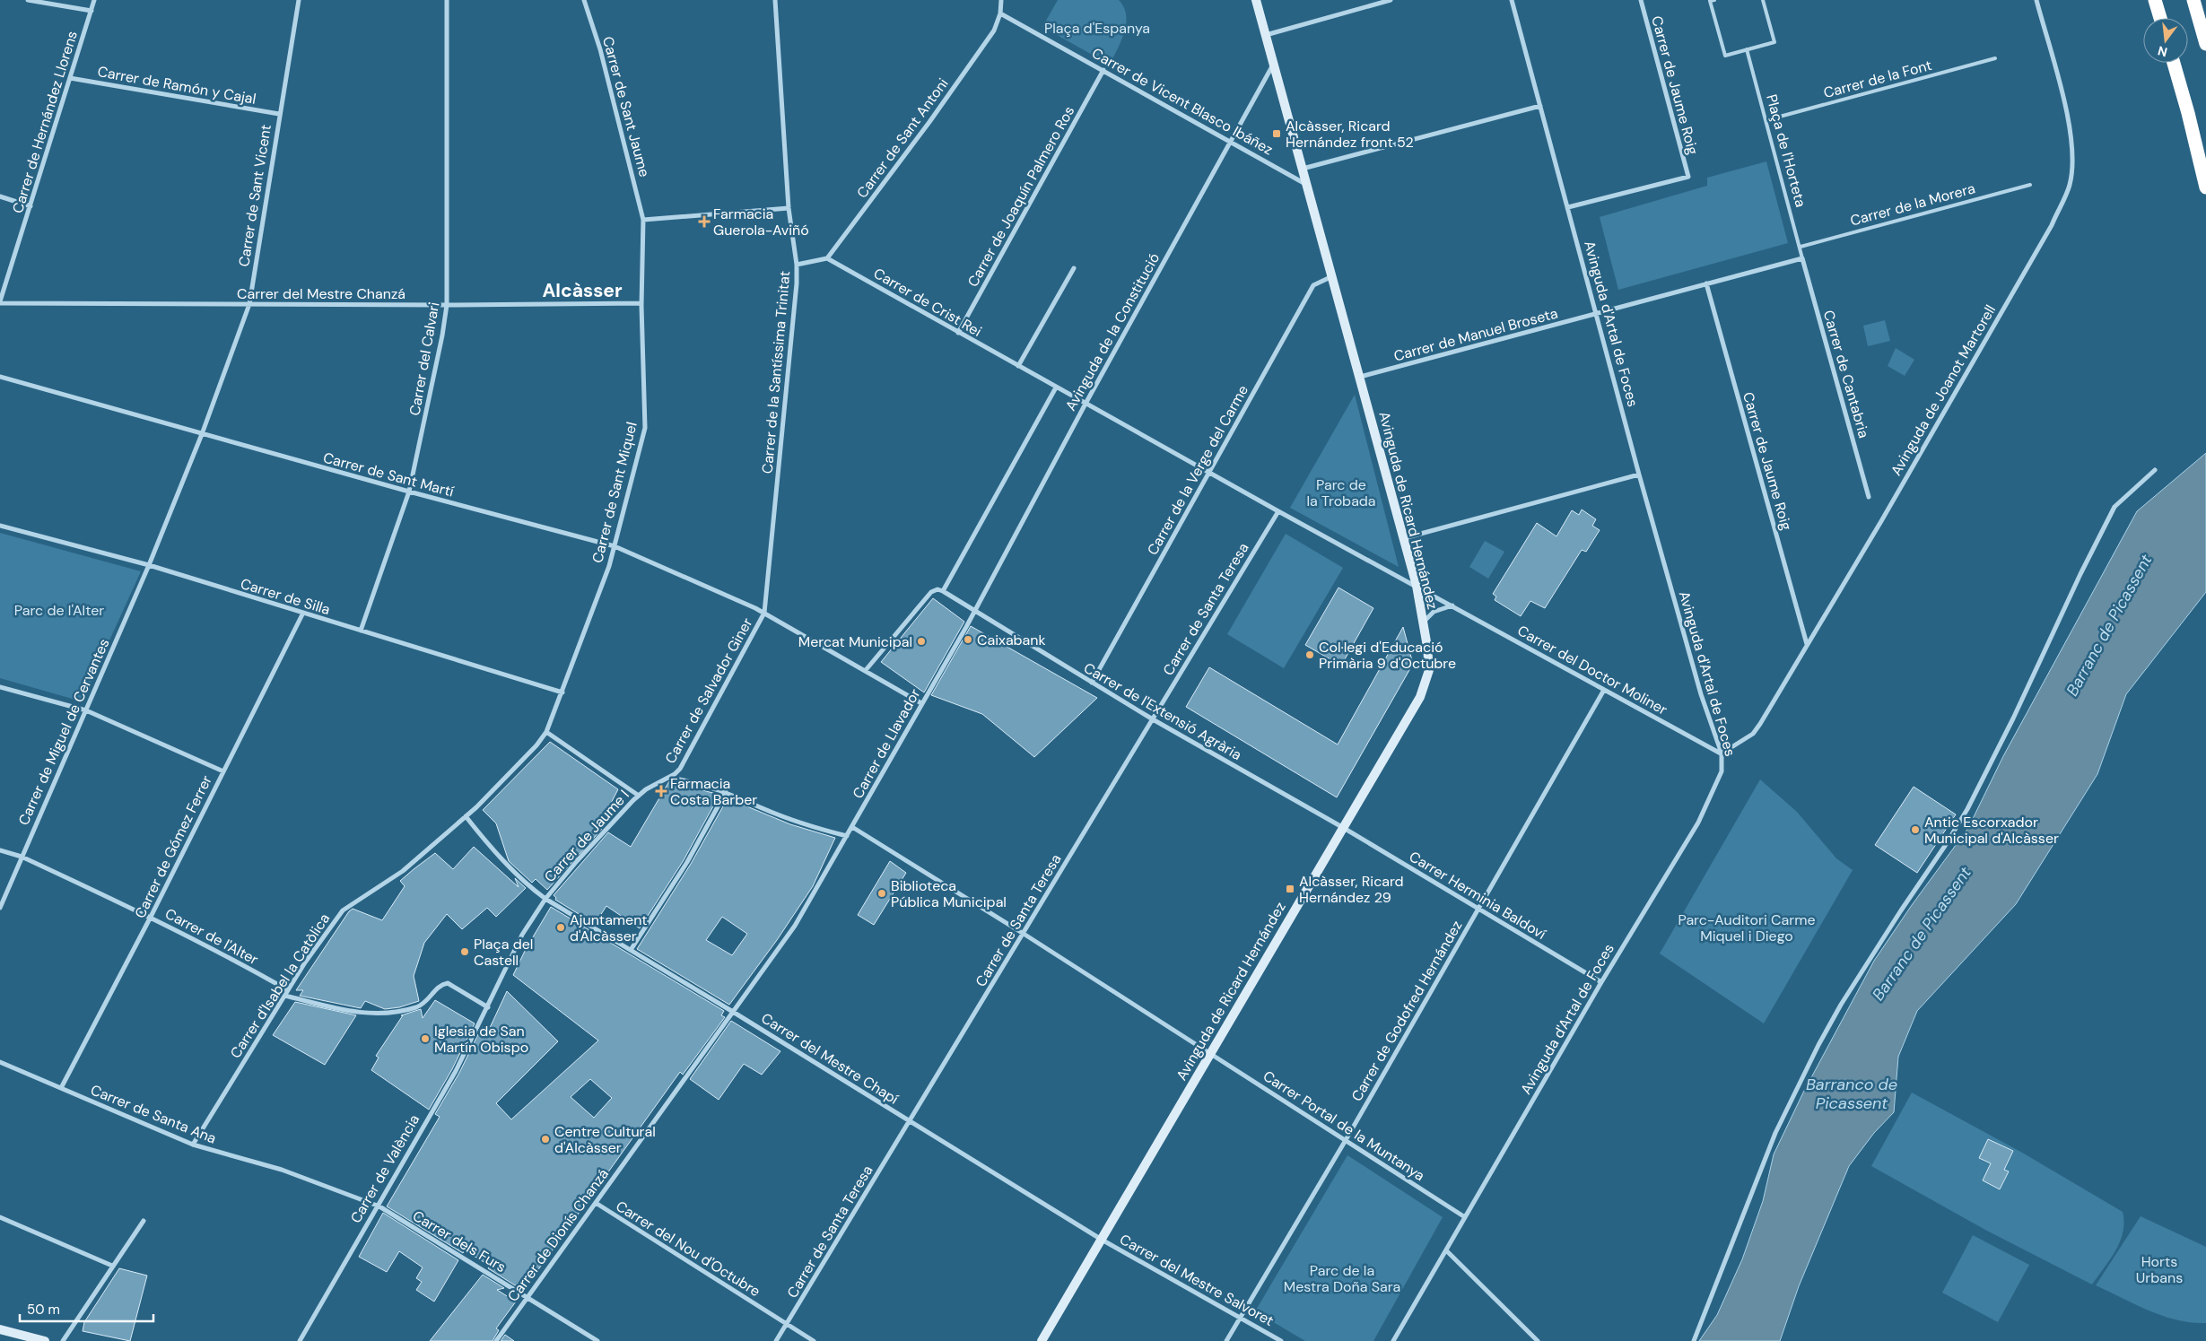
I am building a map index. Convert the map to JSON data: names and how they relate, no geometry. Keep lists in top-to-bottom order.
{
  "streets": {
    "street": [
      "Carrer de Ramón y Cajal",
      "Carrer de Jaume Roig",
      "Carrer de Vicent Blasco Ibáñez",
      "Carrer de Sant Jaume",
      "Carrer de Hernández Llorens",
      "Carrer de Sant Antoni",
      "Carrer de Sant Vicent",
      "Carrer de Joaquín Palmero Ros",
      "Carrer del Mestre Chanzá",
      "Carrer de Crist Rei",
      "Avinguda d'Artal de Foces",
      "Avinguda de la Constitució",
      "Carrer de Manuel Broseta",
      "Carrer del Calvari",
      "Carrer de la Santíssima Trinitat",
      "Carrer de Cantabria",
      "Avinguda de Joanot Martorell",
      "Carrer de la Verge del Carme",
      "Carrer de Sant Martí",
      "Carrer de Sant Miquel",
      "Avinguda de Ricard Hernández",
      "Carrer de Silla",
      "Carrer de Santa Teresa",
      "Carrer del Doctor Moliner",
      "Carrer de Salvador Giner",
      "Carrer de l'Extensió Agrària",
      "Carrer de Miguel de Cervantes",
      "Carrer de Llavador",
      "Carrer de Jaume I",
      "Carrer de Gómez Ferrer",
      "Carrer Herminia Baldoví",
      "Carrer de l'Alter",
      "Carrer d'Isabel la Catòlica",
      "Carrer de Godofred Hernández",
      "Carrer del Mestre Chapí",
      "Carrer de Santa Ana",
      "Carrer Portal de la Muntanya",
      "Carrer de València",
      "Carrer de Dionís Chanzá",
      "Carrer dels Furs",
      "Carrer del Nou d'Octubre",
      "Carrer del Mestre Salvoret"
    ],
    "lane": ["Carrer de la Font", "Plaça de l'Horteta", "Carrer de la Morera"]
  },
  "crossings": [
    ["Carrer de la Font", "Plaça de l'Horteta"],
    ["Carrer de Ramón y Cajal", "Carrer de Hernández Llorens"],
    ["Carrer de Ramón y Cajal", "Carrer de Sant Vicent"],
    ["Carrer de Jaume Roig", "Avinguda d'Artal de Foces"],
    ["Carrer de Jaume Roig", "Avinguda de Joanot Martorell"],
    ["Carrer de Vicent Blasco Ibáñez", "Carrer de Sant Antoni"],
    ["Carrer de Vicent Blasco Ibáñez", "Carrer de Joaquín Palmero Ros"],
    ["Carrer de Vicent Blasco Ibáñez", "Avinguda de la Constitució"],
    ["Carrer de Vicent Blasco Ibáñez", "Avinguda de Ricard Hernández"],
    ["Carrer de Sant Jaume", "Carrer de Sant Miquel"],
    ["Carrer de Hernández Llorens", "Carrer del Mestre Chanzá"],
    ["Carrer de Sant Antoni", "Carrer de Crist Rei"],
    ["Plaça de l'Horteta", "Carrer de la Morera"],
    ["Plaça de l'Horteta", "Carrer de Cantabria"],
    ["Carrer de Sant Vicent", "Carrer del Mestre Chanzá"],
    ["Carrer de Sant Vicent", "Carrer de Sant Martí"],
    ["Carrer de Sant Vicent", "Carrer de Silla"],
    ["Carrer de Sant Vicent", "Carrer de Miguel de Cervantes"],
    ["Carrer de Joaquín Palmero Ros", "Carrer de Crist Rei"],
    ["Carrer del Mestre Chanzá", "Carrer del Calvari"],
    ["Carrer del Mestre Chanzá", "Carrer de Sant Miquel"],
    ["Carrer de Crist Rei", "Avinguda de la Constitució"],
    ["Carrer de Crist Rei", "Carrer de la Verge del Carme"],
    ["Carrer de Crist Rei", "Avinguda de Ricard Hernández"],
    ["Carrer de Crist Rei", "Carrer de Santa Teresa"],
    ["Carrer de Crist Rei", "Carrer del Doctor Moliner"],
    ["Avinguda d'Artal de Foces", "Carrer de Manuel Broseta"],
    ["Avinguda d'Artal de Foces", "Avinguda de Joanot Martorell"],
    ["Avinguda d'Artal de Foces", "Carrer del Doctor Moliner"],
    ["Avinguda d'Artal de Foces", "Carrer Herminia Baldoví"],
    ["Avinguda d'Artal de Foces", "Carrer Portal de la Muntanya"],
    ["Avinguda de la Constitució", "Avinguda de Ricard Hernández"],
    ["Avinguda de la Constitució", "Carrer de l'Extensió Agrària"],
    ["Avinguda de la Constitució", "Carrer de Llavador"],
    ["Carrer de Manuel Broseta", "Avinguda de Ricard Hernández"],
    ["Carrer del Calvari", "Carrer de Sant Martí"],
    ["Carrer del Calvari", "Carrer de Silla"],
    ["Carrer de la Santíssima Trinitat", "Carrer de Sant Martí"],
    ["Carrer de la Santíssima Trinitat", "Carrer de Salvador Giner"],
    ["Avinguda de Joanot Martorell", "Carrer del Doctor Moliner"],
    ["Carrer de la Verge del Carme", "Avinguda de Ricard Hernández"],
    ["Carrer de la Verge del Carme", "Carrer de l'Extensió Agrària"],
    ["Carrer de Sant Martí", "Carrer de Sant Miquel"],
    ["Carrer de Sant Martí", "Carrer de Salvador Giner"],
    ["Carrer de Sant Martí", "Carrer de Llavador"],
    ["Carrer de Sant Miquel", "Carrer de Silla"],
    ["Carrer de Sant Miquel", "Carrer d'Isabel la Catòlica"],
    ["Avinguda de Ricard Hernández", "Carrer del Doctor Moliner"],
    ["Avinguda de Ricard Hernández", "Carrer de l'Extensió Agrària"],
    ["Avinguda de Ricard Hernández", "Carrer Herminia Baldoví"],
    ["Avinguda de Ricard Hernández", "Carrer del Mestre Chapí"],
    ["Avinguda de Ricard Hernández", "Carrer Portal de la Muntanya"],
    ["Avinguda de Ricard Hernández", "Carrer del Mestre Salvoret"],
    ["Carrer de Silla", "Carrer de Miguel de Cervantes"],
    ["Carrer de Silla", "Carrer de Gómez Ferrer"],
    ["Carrer de Santa Teresa", "Carrer de l'Extensió Agrària"],
    ["Carrer de Santa Teresa", "Carrer del Mestre Chapí"],
    ["Carrer de Santa Teresa", "Carrer Portal de la Muntanya"],
    ["Carrer de Santa Teresa", "Carrer del Nou d'Octubre"],
    ["Carrer del Doctor Moliner", "Carrer de Godofred Hernández"],
    ["Carrer de Salvador Giner", "Carrer de Jaume I"],
    ["Carrer de l'Extensió Agrària", "Carrer de Llavador"],
    ["Carrer de l'Extensió Agrària", "Carrer Herminia Baldoví"],
    ["Carrer de Miguel de Cervantes", "Carrer de l'Alter"],
    ["Carrer de Llavador", "Carrer del Mestre Chapí"],
    ["Carrer de Llavador", "Carrer Portal de la Muntanya"],
    ["Carrer de Llavador", "Carrer de Dionís Chanzá"],
    ["Carrer de Jaume I", "Carrer del Mestre Chapí"],
    ["Carrer de Gómez Ferrer", "Carrer de l'Alter"],
    ["Carrer de Gómez Ferrer", "Carrer de Santa Ana"],
    ["Carrer Herminia Baldoví", "Carrer de Godofred Hernández"],
    ["Carrer de l'Alter", "Carrer d'Isabel la Catòlica"],
    ["Carrer d'Isabel la Catòlica", "Carrer del Mestre Chapí"],
    ["Carrer d'Isabel la Catòlica", "Carrer de Santa Ana"],
    ["Carrer de Godofred Hernández", "Carrer Portal de la Muntanya"],
    ["Carrer de Godofred Hernández", "Carrer del Mestre Salvoret"],
    ["Carrer del Mestre Chapí", "Carrer de Dionís Chanzá"],
    ["Carrer del Mestre Chapí", "Carrer del Mestre Salvoret"],
    ["Carrer de Santa Ana", "Carrer de València"],
    ["Carrer de Santa Ana", "Carrer dels Furs"],
    ["Carrer de València", "Carrer dels Furs"],
    ["Carrer de Dionís Chanzá", "Carrer dels Furs"],
    ["Carrer de Dionís Chanzá", "Carrer del Nou d'Octubre"]
  ],
  "districts": ["Alcàsser"],
  "water": ["Barranc de Picassent", "Barranco de Picassent"],
  "parks": [
    "Plaça d'Espanya",
    "Parc de la Trobada",
    "Parc de l'Alter",
    "Parc-Auditori Carme Miquel i Diego",
    "Horts Urbans",
    "Parc de la Mestra Doña Sara"
  ],
  "places": {
    "transit": ["Alcàsser, Ricard Hernández front 52", "Alcàsser, Ricard Hernández 29"],
    "health": ["Farmacia Guerola-Aviñó", "Farmacia Costa Barber"],
    "other": [
      "Caixabank",
      "Mercat Municipal",
      "Col·legi d'Educació Primària 9 d'Octubre",
      "Antic Escorxador Municipal d'Alcàsser",
      "Biblioteca Pública Municipal",
      "Ajuntament d'Alcàsser",
      "Plaça del Castell",
      "Iglesia de San Martín Obispo",
      "Centre Cultural d'Alcàsser"
    ]
  },
  "scale_bar": "50 m",
  "north": "bottom"
}
